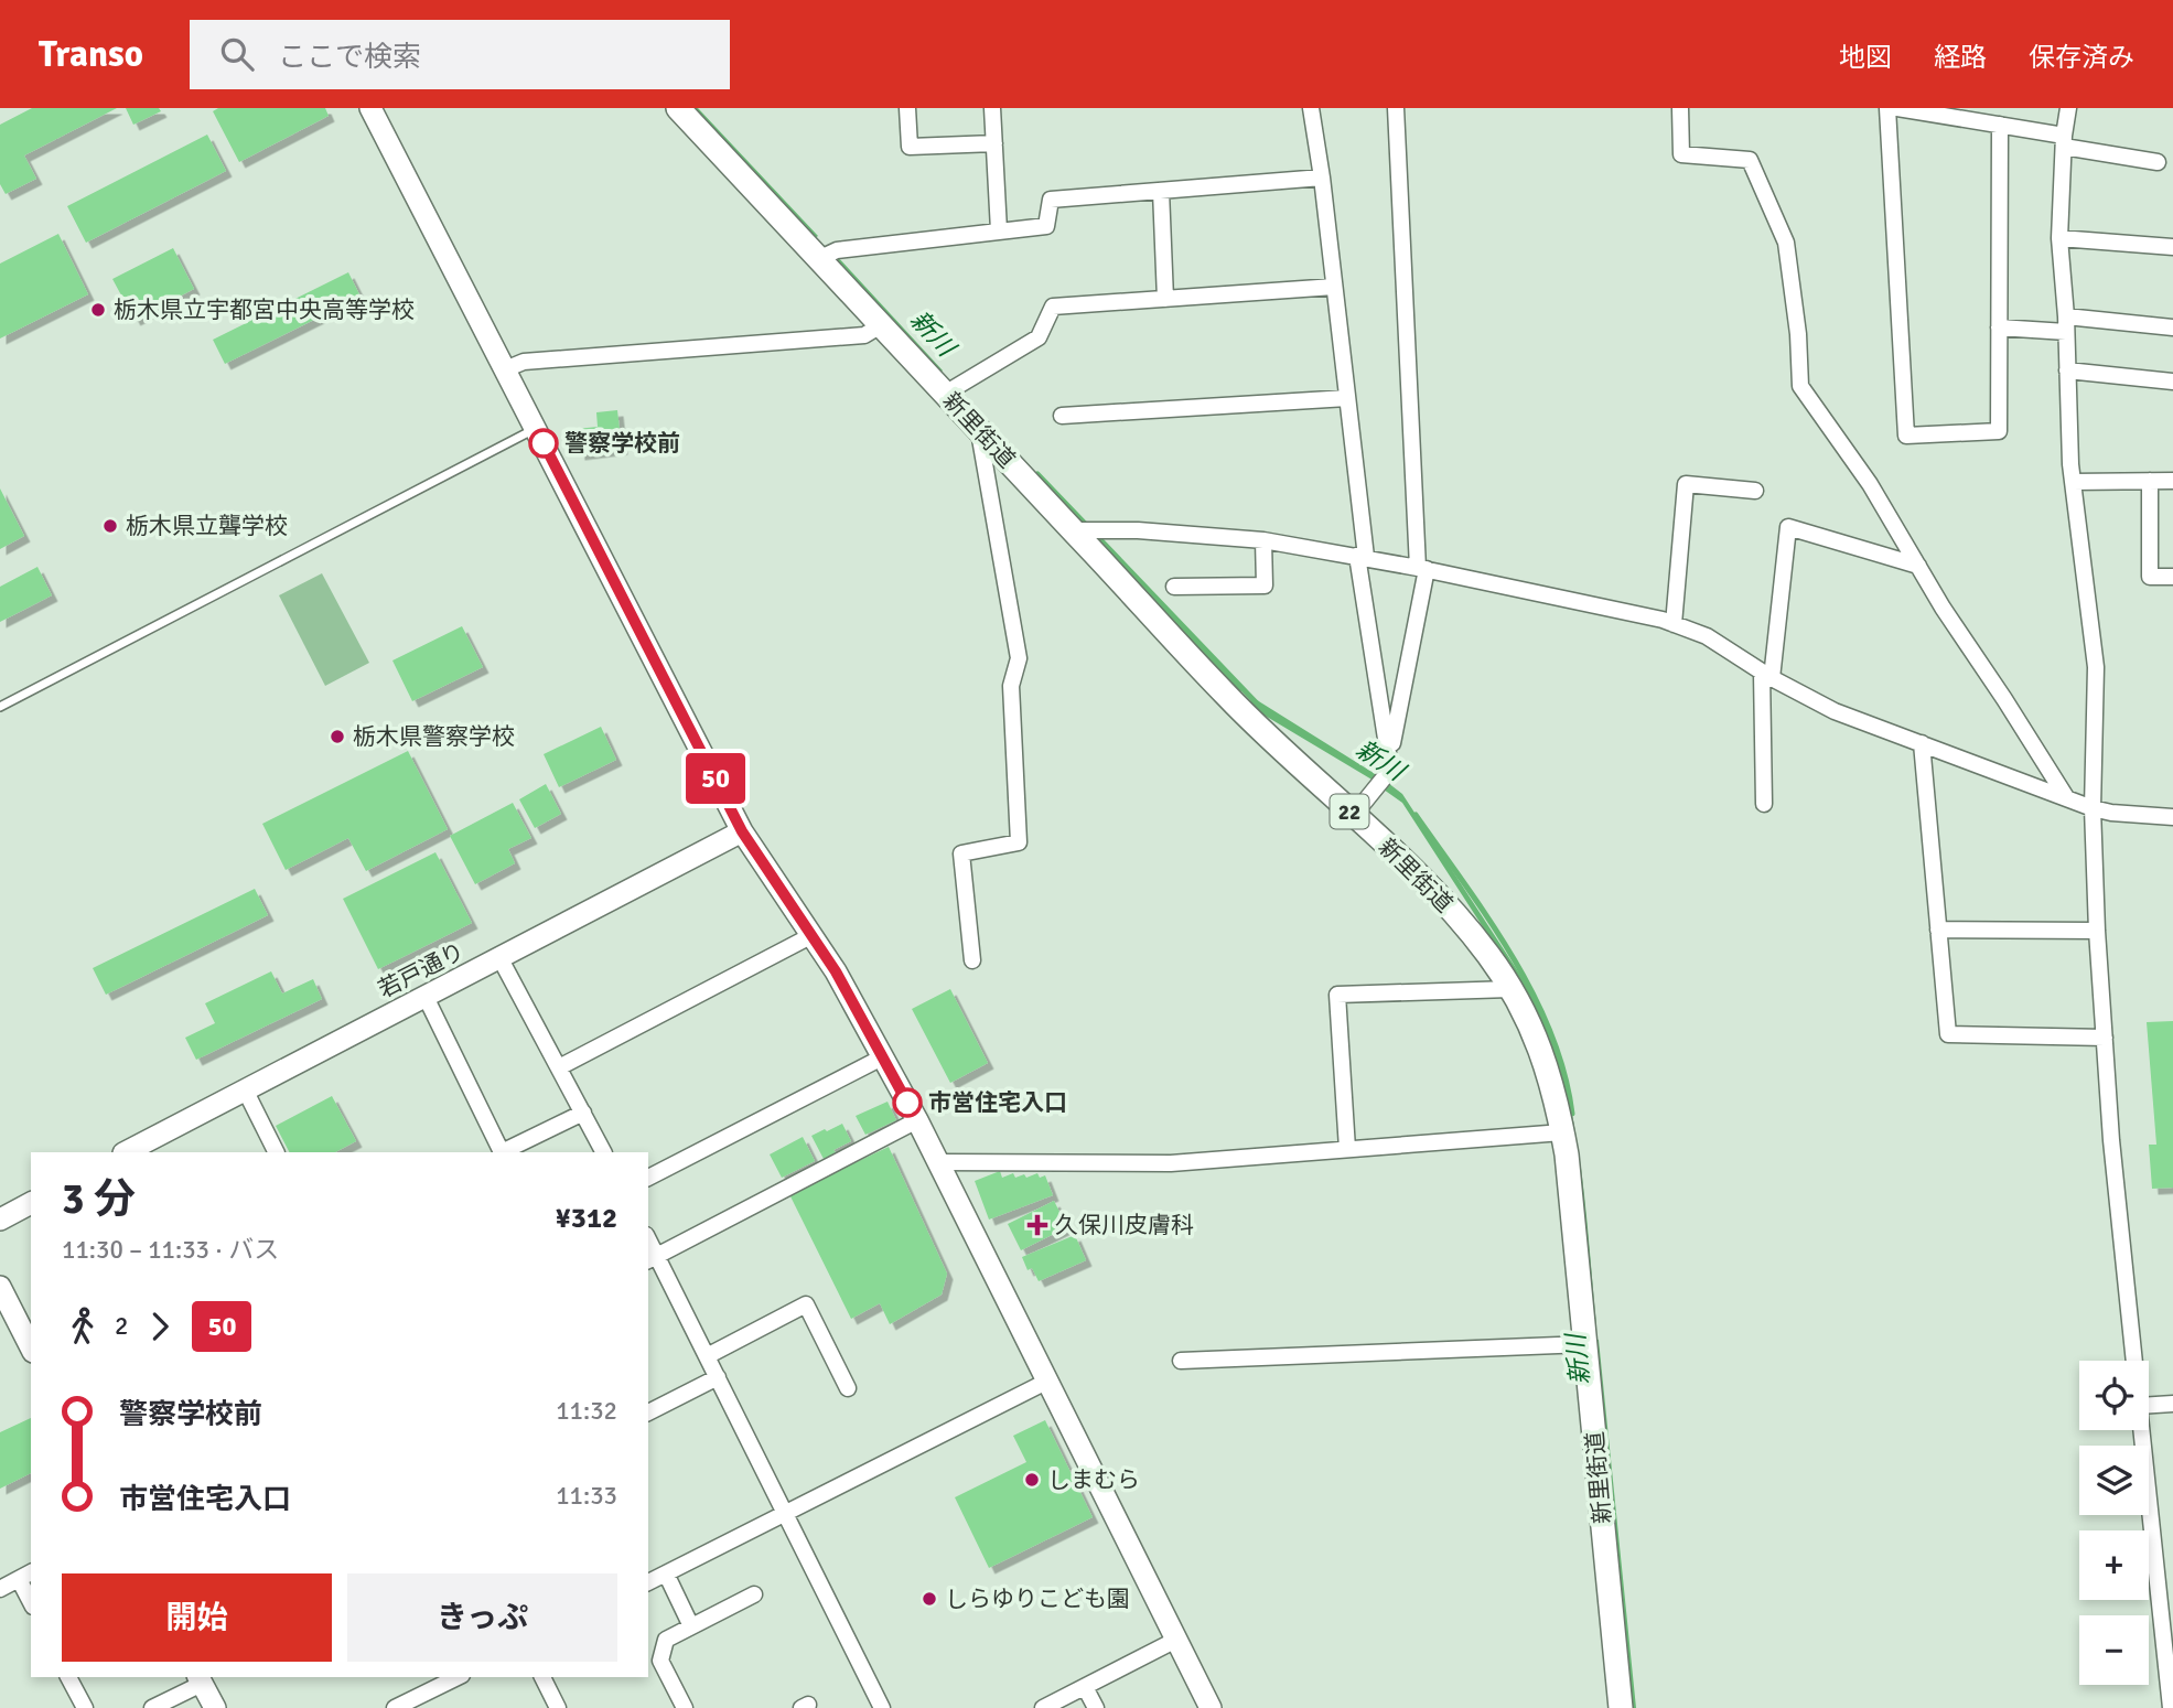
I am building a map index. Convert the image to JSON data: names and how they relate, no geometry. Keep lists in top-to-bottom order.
{
  "streets": {
    "main road": ["新里街道", "22"],
    "street": ["若戸通り"]
  },
  "water": ["新川"],
  "places": {
    "other": [
      "栃木県立宇都宮中央高等学校",
      "警察学校前",
      "栃木県立聾学校",
      "栃木県警察学校",
      "市営住宅入口",
      "しまむら",
      "しらゆりこども園"
    ],
    "health": ["久保川皮膚科"]
  },
  "lines": ["bus line 50"],
  "page": {
    "header": "Transo",
    "search": "ここで検索",
    "nav": ["地図", "経路", "保存済み"],
    "on_map": "50",
    "heading": ["3 分", "11:30 – 11:33 · バス", "¥312"],
    "legs": ["2", "50"],
    "map_buttons": ["+", "−"],
    "list": [
      {
        "name": "警察学校前",
        "value": "11:32"
      },
      {
        "name": "市営住宅入口",
        "value": "11:33"
      }
    ],
    "buttons": ["開始", "きっぷ"]
  }
}
